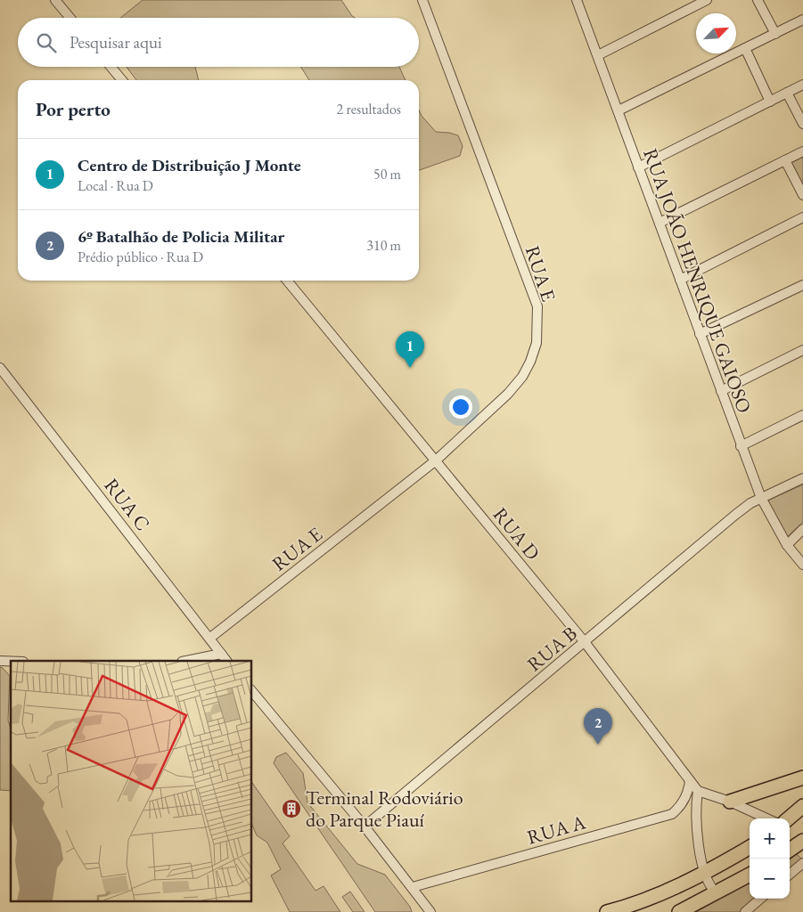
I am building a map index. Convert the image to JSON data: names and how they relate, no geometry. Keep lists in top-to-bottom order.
{
  "streets": {
    "street": [
      "RUA E",
      "RUA JOÃO HENRIQUE GAIOSO",
      "RUA C",
      "RUA D",
      "RUA B",
      "RUA A"
    ]
  },
  "crossings": [
    ["RUA E", "RUA C"],
    ["RUA E", "RUA D"],
    ["RUA JOÃO HENRIQUE GAIOSO", "RUA B"],
    ["RUA D", "RUA B"],
    ["RUA D", "RUA A"]
  ],
  "places": {
    "building": ["Terminal Rodoviário do Parque Piauí"]
  },
  "north": "top right",
  "page": {
    "search": "Pesquisar aqui",
    "heading": ["Por perto", "2 resultados"],
    "list": [
      {
        "mark": "1",
        "name": "Centro de Distribuição J Monte",
        "note": "Local · Rua D",
        "value": "50 m"
      },
      {
        "mark": "2",
        "name": "6º Batalhão de Policia Militar",
        "note": "Prédio público · Rua D",
        "value": "310 m"
      }
    ],
    "pins": ["1", "2"],
    "map_buttons": ["+", "−"]
  }
}
